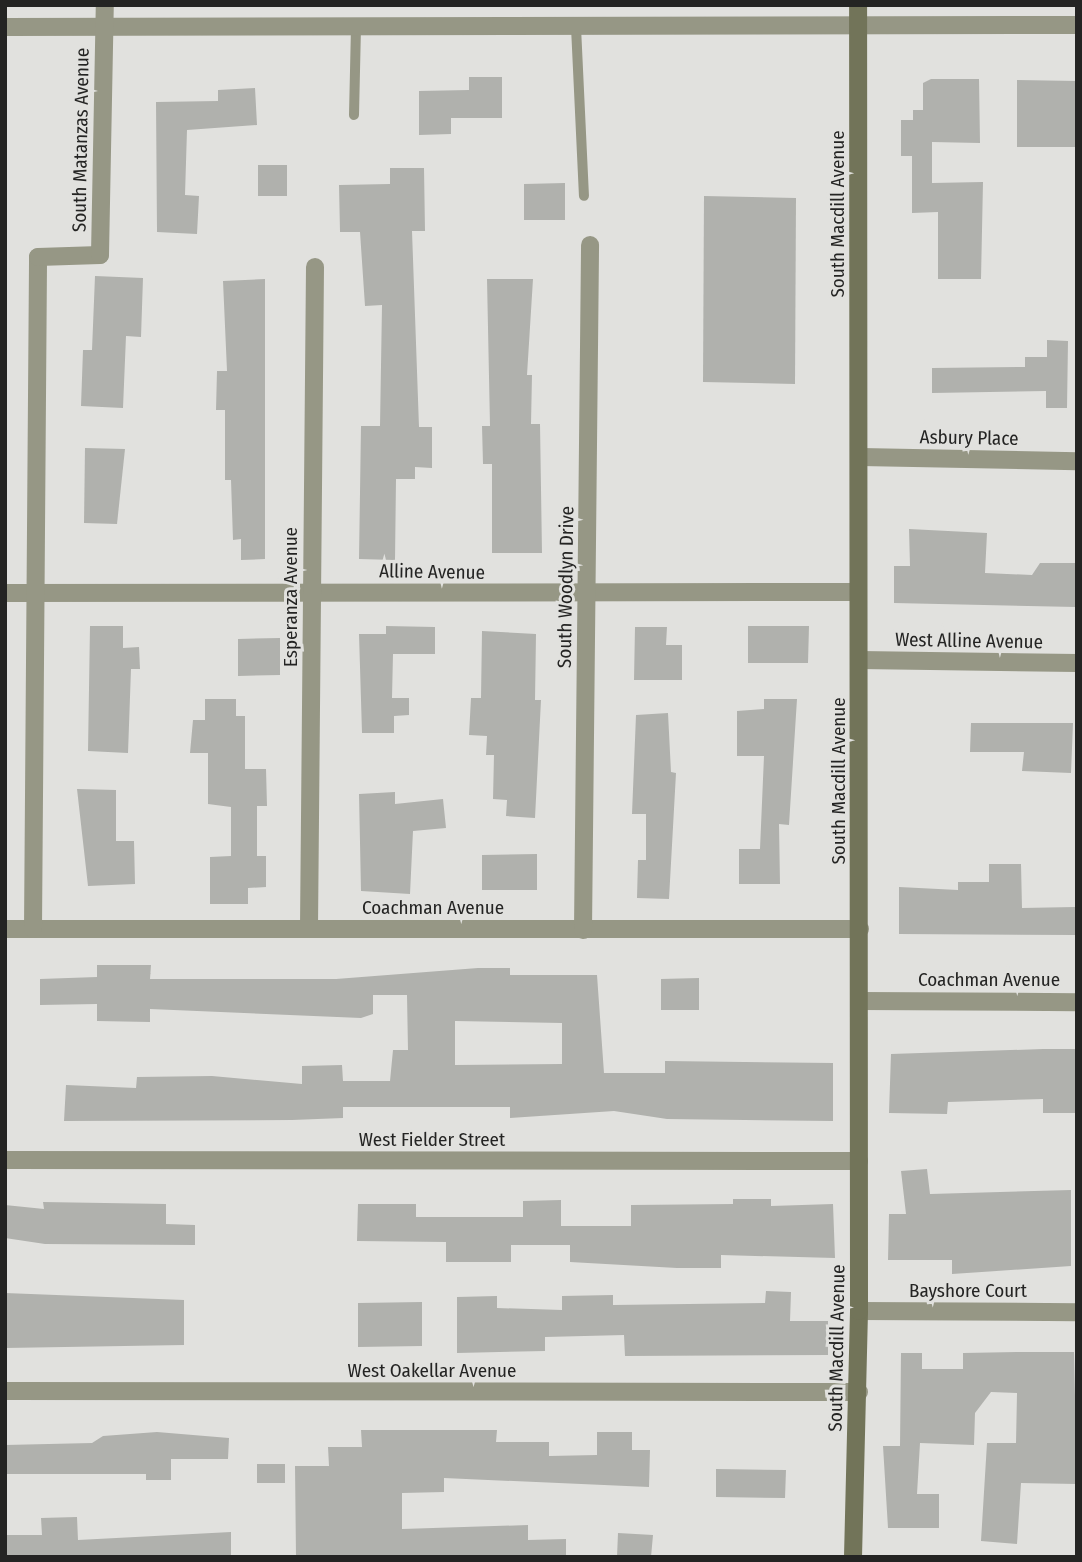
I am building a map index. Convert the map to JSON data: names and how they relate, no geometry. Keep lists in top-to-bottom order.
{
  "streets": {
    "street": [
      "South Matanzas Avenue",
      "South Macdill Avenue",
      "Asbury Place",
      "Alline Avenue",
      "South Woodlyn Drive",
      "Esperanza Avenue",
      "West Alline Avenue",
      "Coachman Avenue",
      "West Fielder Street",
      "Bayshore Court",
      "West Oakellar Avenue"
    ]
  },
  "crossings": [
    ["South Matanzas Avenue", "Alline Avenue"],
    ["South Matanzas Avenue", "Coachman Avenue"],
    ["South Macdill Avenue", "Asbury Place"],
    ["South Macdill Avenue", "Alline Avenue"],
    ["South Macdill Avenue", "West Alline Avenue"],
    ["South Macdill Avenue", "Coachman Avenue"],
    ["South Macdill Avenue", "West Fielder Street"],
    ["South Macdill Avenue", "Bayshore Court"],
    ["South Macdill Avenue", "West Oakellar Avenue"],
    ["Alline Avenue", "South Woodlyn Drive"],
    ["Alline Avenue", "Esperanza Avenue"],
    ["South Woodlyn Drive", "Coachman Avenue"],
    ["Esperanza Avenue", "Coachman Avenue"]
  ]
}
